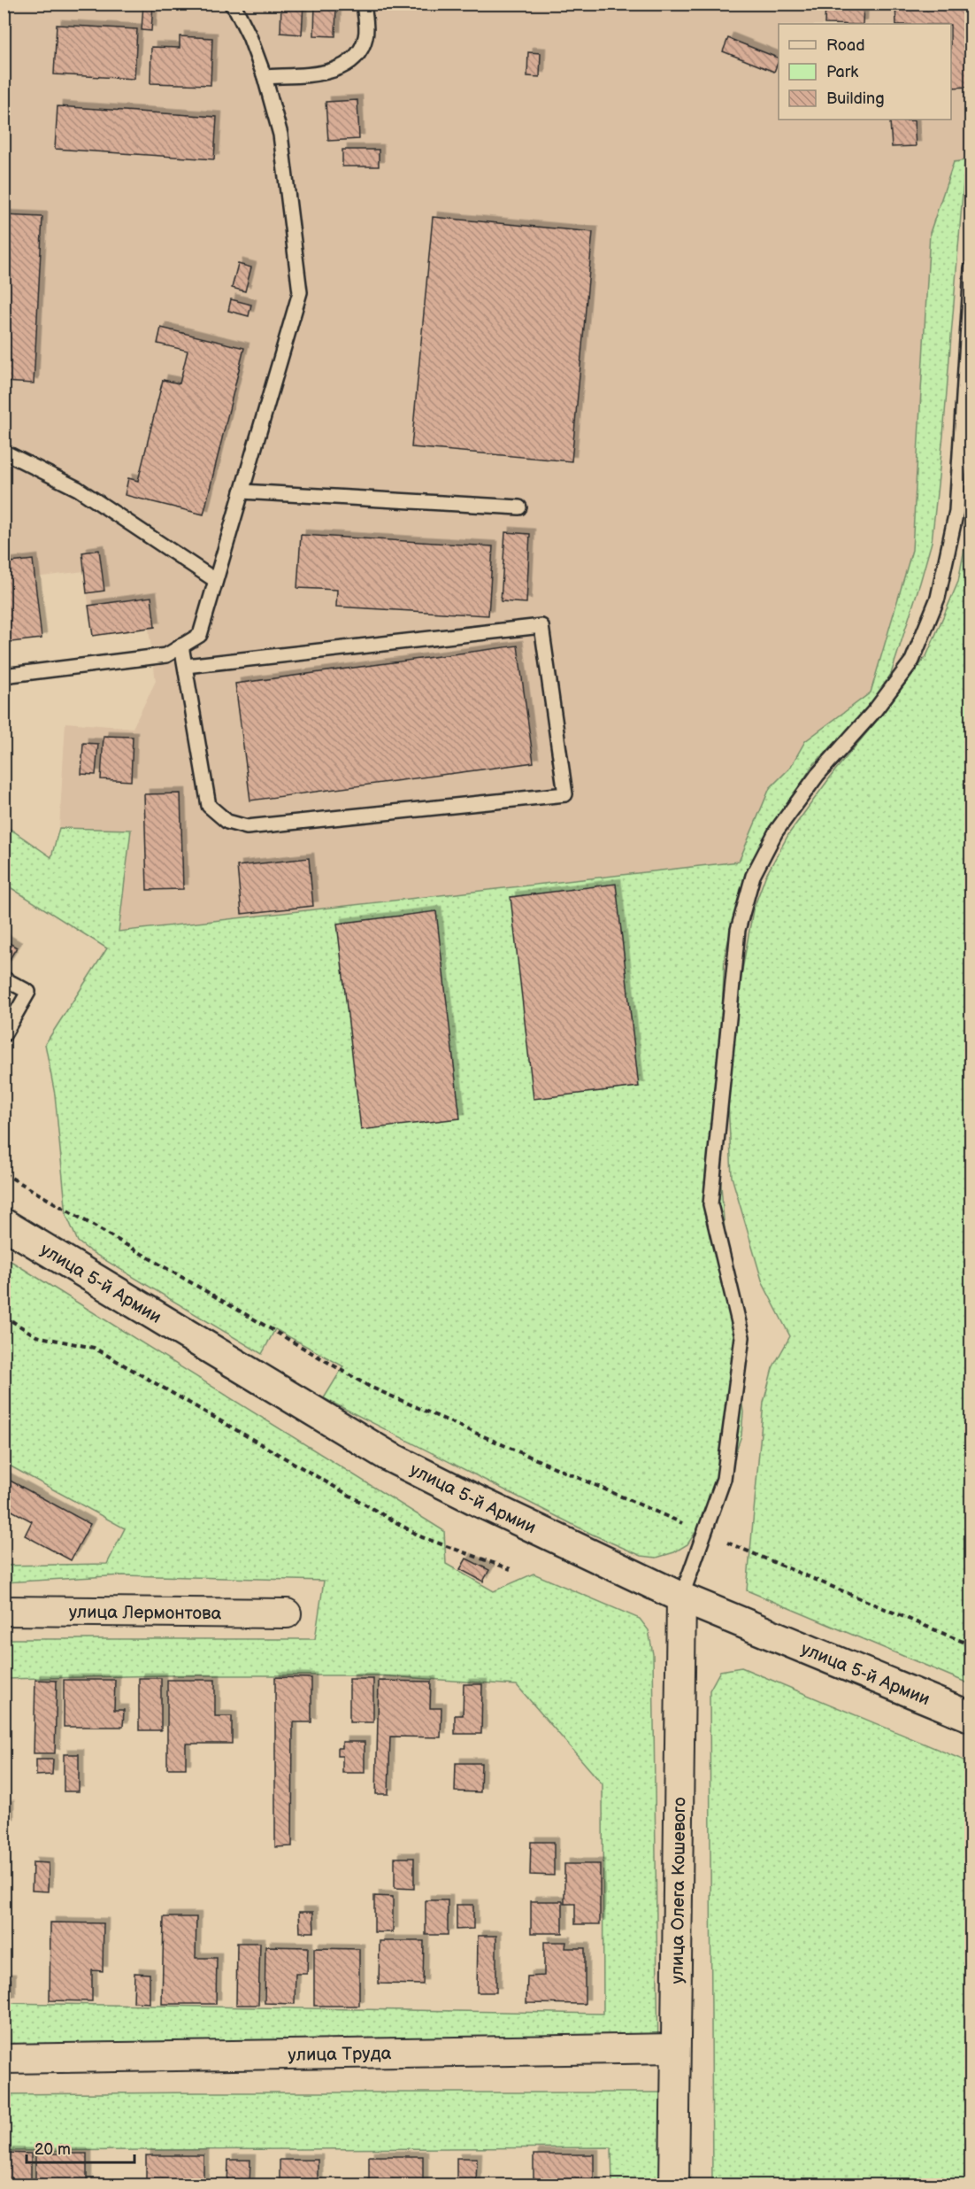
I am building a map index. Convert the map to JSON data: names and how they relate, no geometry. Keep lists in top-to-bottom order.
{
  "streets": {
    "street": [
      "улица 5-й Армии",
      "улица Лермонтова",
      "улица Олега Кошевого",
      "улица Труда"
    ]
  },
  "crossings": [
    ["улица 5-й Армии", "улица Олега Кошевого"],
    ["улица Олега Кошевого", "улица Труда"]
  ],
  "legend": ["Road", "Park", "Building"],
  "scale_bar": "20 m"
}
